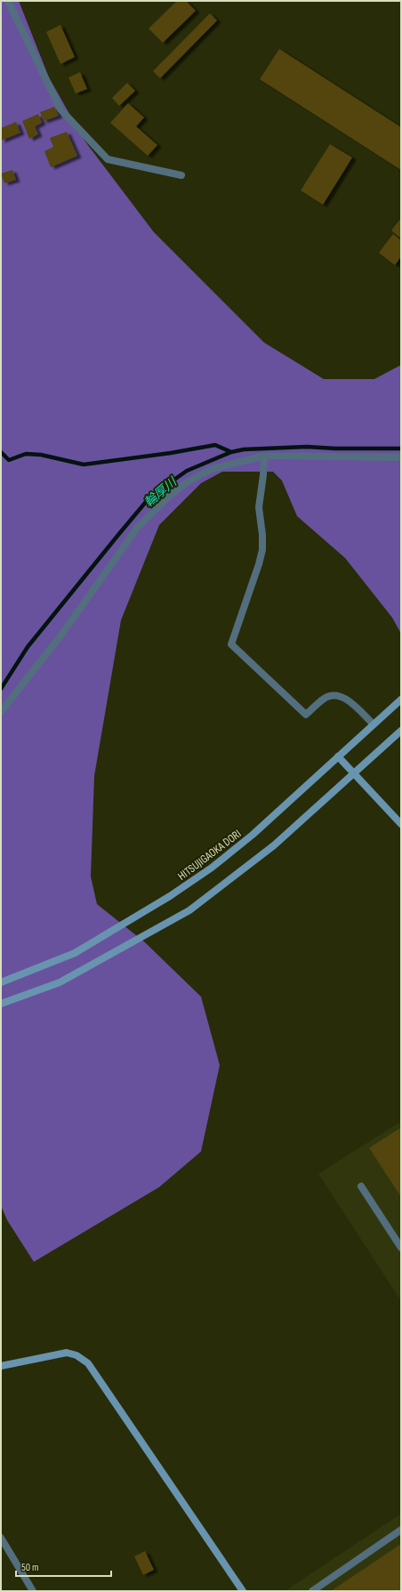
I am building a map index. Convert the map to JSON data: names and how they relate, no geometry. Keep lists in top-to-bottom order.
{
  "streets": {
    "main road": ["HITSUJIGAOKA DORI"]
  },
  "water": ["輪厚川"],
  "scale_bar": "50 m"
}
